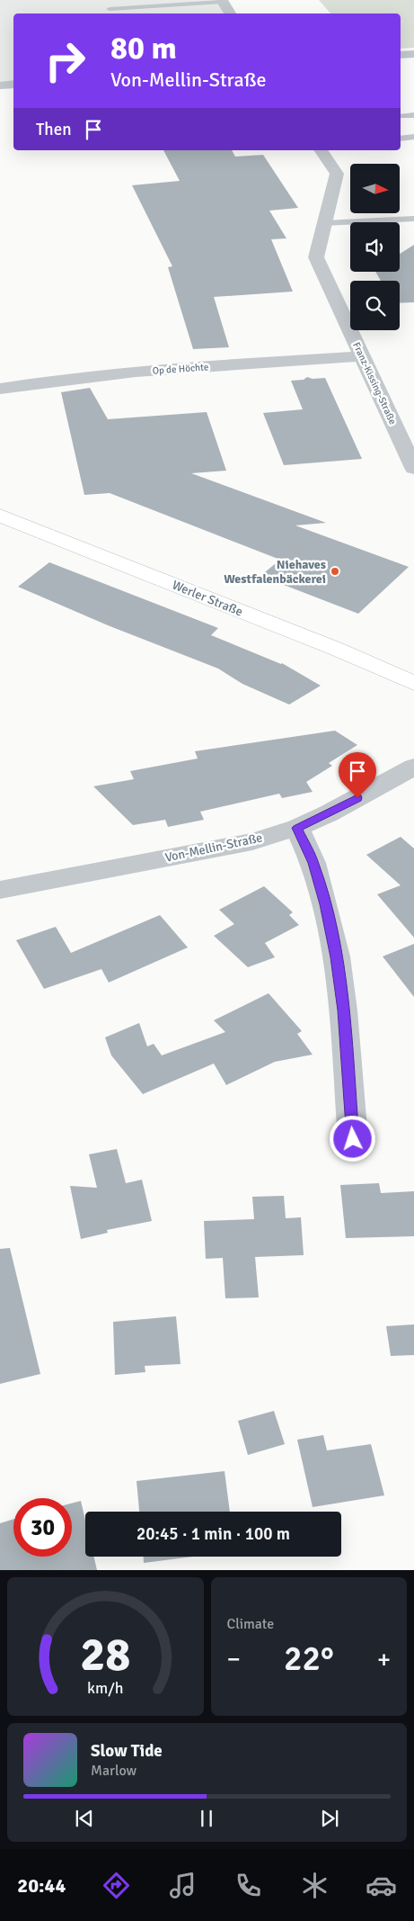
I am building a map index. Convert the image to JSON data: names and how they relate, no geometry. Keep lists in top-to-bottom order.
{
  "streets": {
    "main road": ["Werler Straße"],
    "street": ["Op de Höchte", "Franz-Kissing-Straße", "Von-Mellin-Straße"]
  },
  "crossings": [
    ["Op de Höchte", "Franz-Kissing-Straße"]
  ],
  "places": ["Niehaves Westfalenbäckerei"],
  "north": "right",
  "page": {
    "turn": ["80 m", "Von-Mellin-Straße"],
    "then": "Then",
    "limit": "30",
    "trip": "20:45 · 1 min · 100 m",
    "tile": "Climate",
    "heat": ["−", "22°", "+"],
    "song": ["Slow Tide", "Marlow"],
    "tabs": "20:44",
    "gauge": ["28", "km/h"]
  }
}
